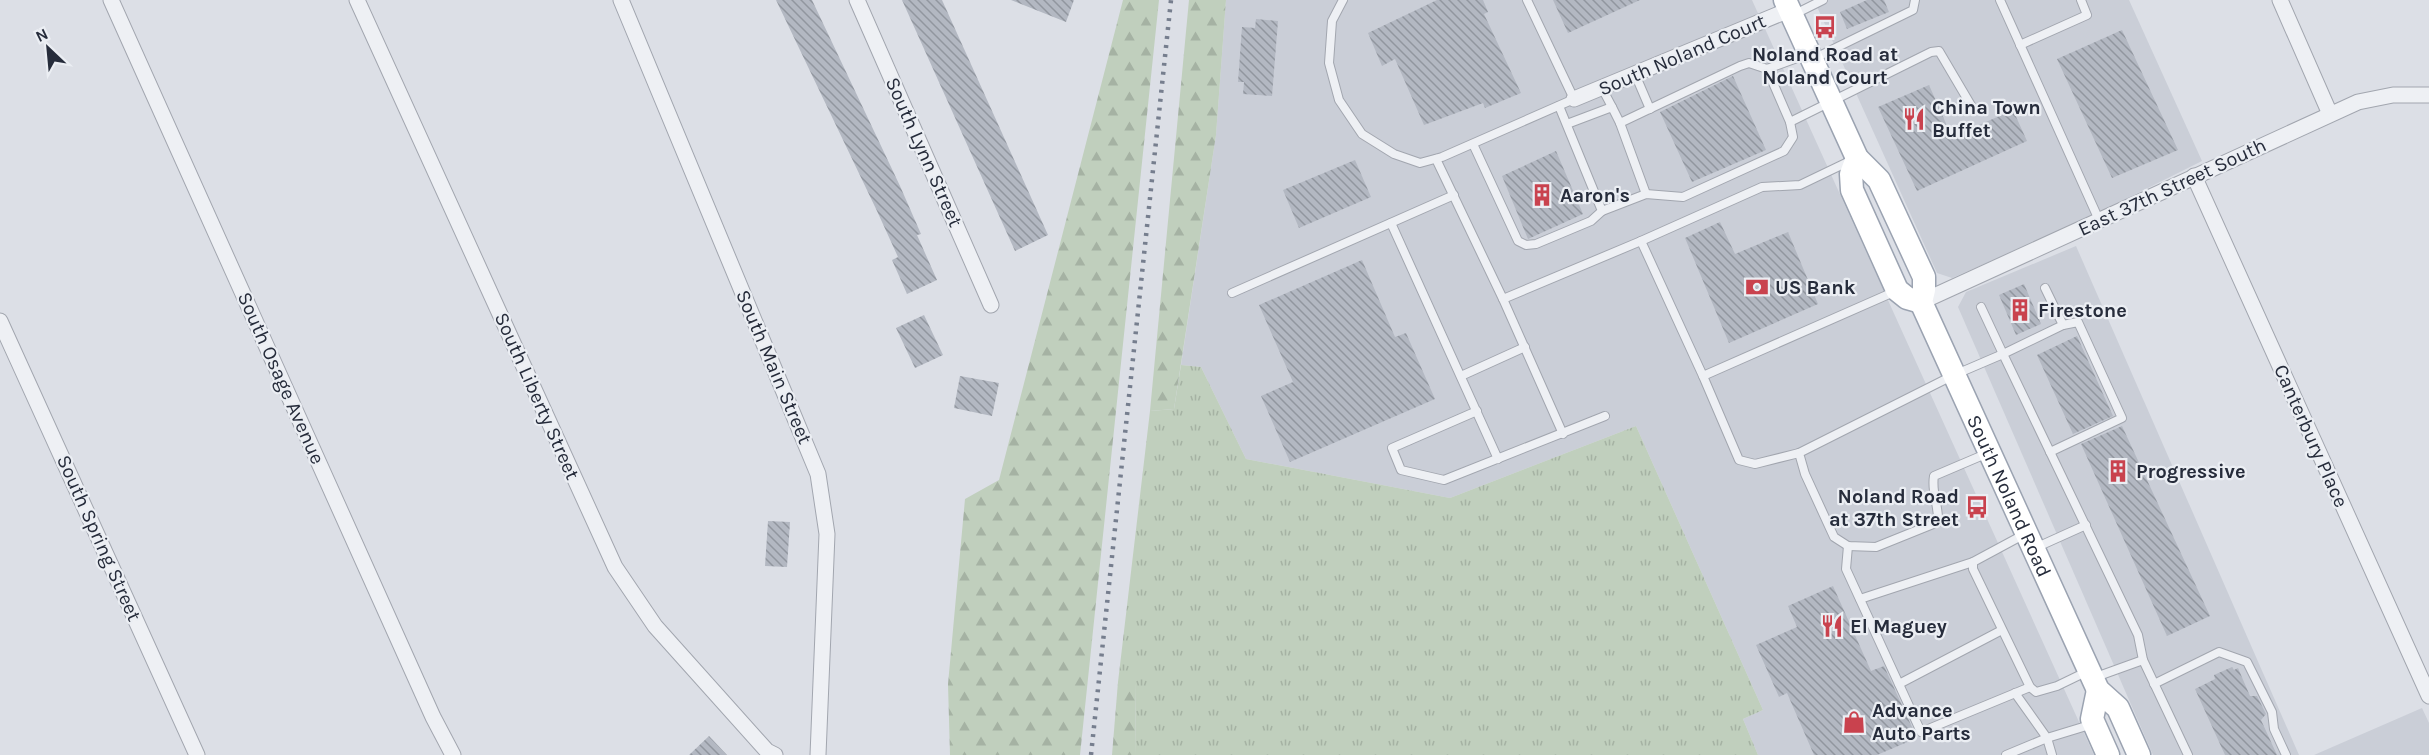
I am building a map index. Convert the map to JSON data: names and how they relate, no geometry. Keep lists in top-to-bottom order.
{
  "streets": {
    "main road": ["South Noland Road"],
    "street": [
      "South Noland Court",
      "South Lynn Street",
      "East 37th Street South",
      "South Main Street",
      "South Osage Avenue",
      "South Liberty Street",
      "Canterbury Place",
      "South Spring Street"
    ]
  },
  "crossings": [
    ["South Noland Court", "South Noland Road"],
    ["East 37th Street South", "Canterbury Place"],
    ["East 37th Street South", "South Noland Road"]
  ],
  "places": {
    "bus stop": ["Noland Road at Noland Court", "Noland Road at 37th Street"],
    "restaurant": ["China Town Buffet", "El Maguey"],
    "building": ["Aaron's", "Firestone", "Progressive"],
    "bank": ["US Bank"],
    "shop": ["Advance Auto Parts"]
  },
  "north": "top left"
}
